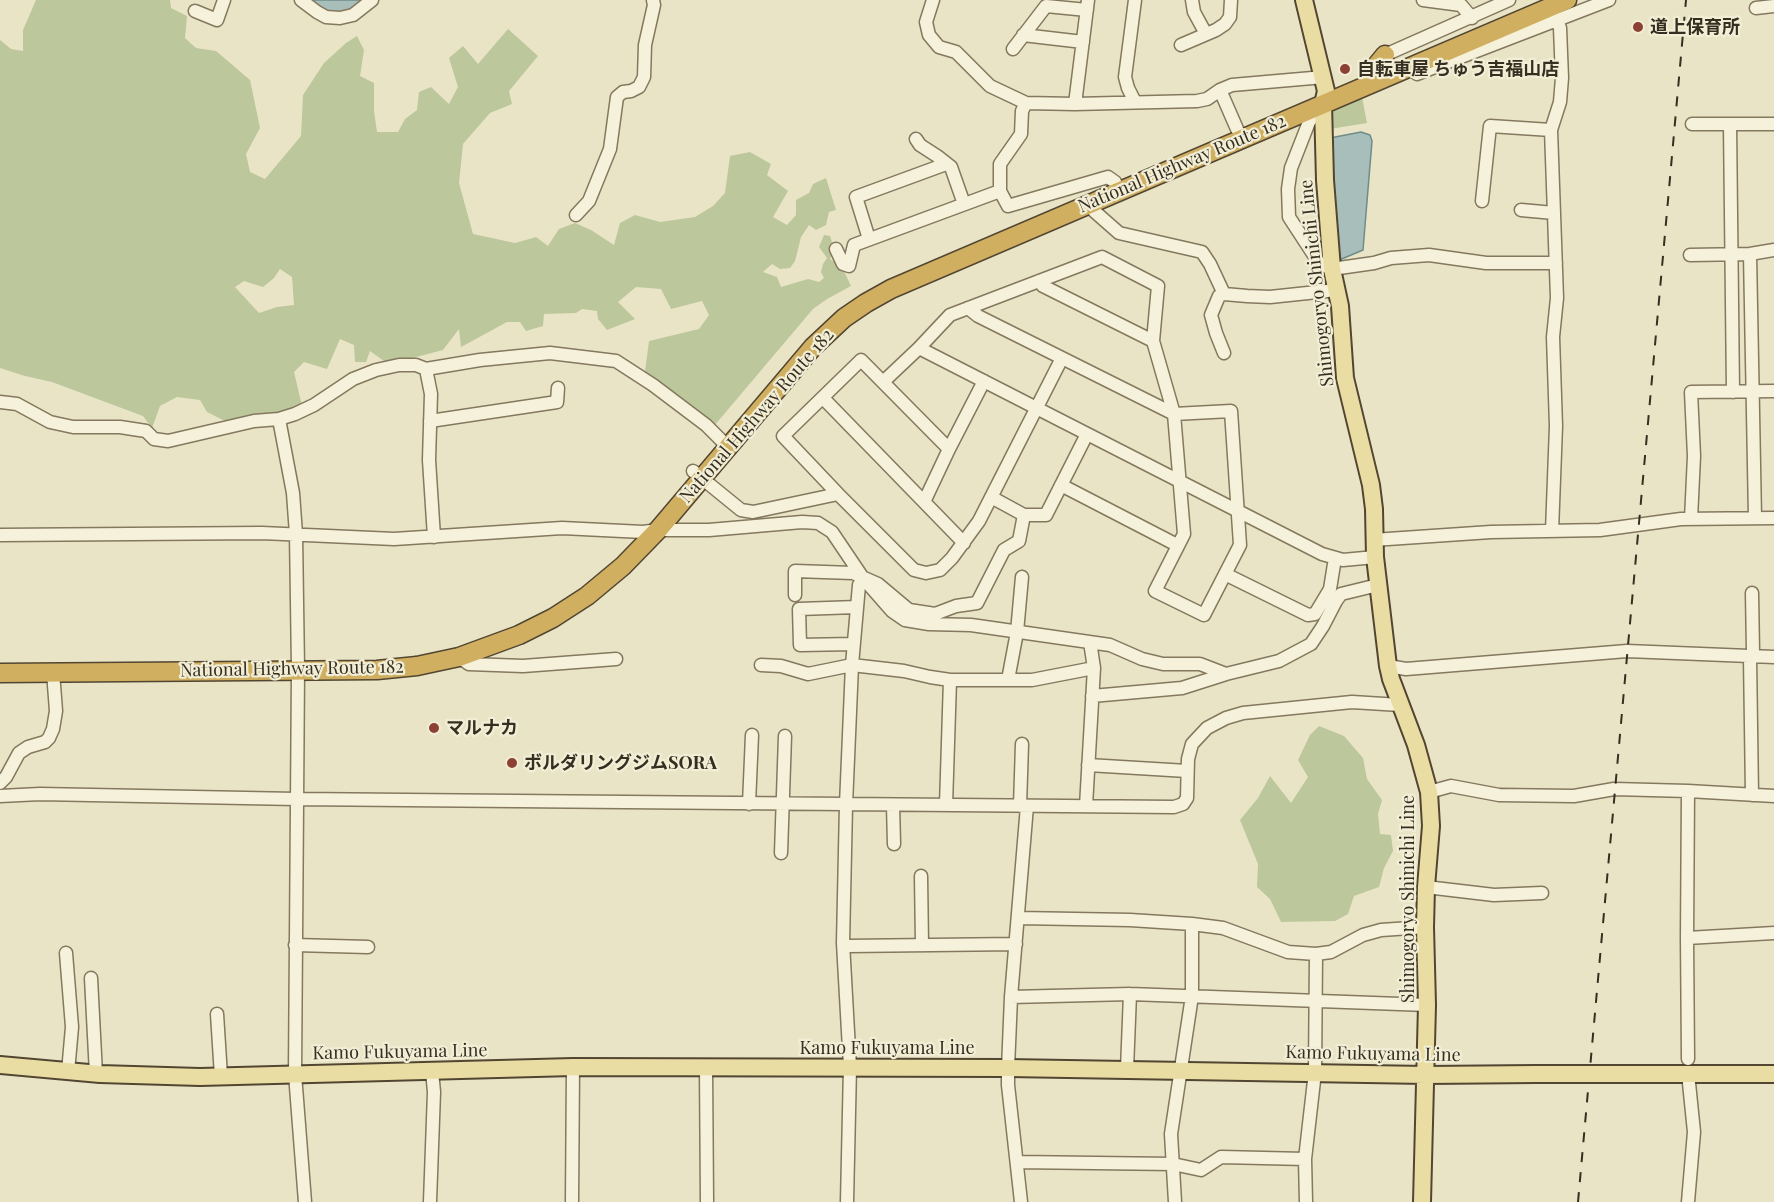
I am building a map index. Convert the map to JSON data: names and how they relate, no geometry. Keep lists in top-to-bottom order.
{
  "streets": {
    "highway": ["National Highway Route 182"],
    "main road": ["Shimogoryo Shinichi Line", "Kamo Fukuyama Line"]
  },
  "crossings": [
    ["National Highway Route 182", "Shimogoryo Shinichi Line"],
    ["Shimogoryo Shinichi Line", "Kamo Fukuyama Line"]
  ],
  "places": [
    "道上保育所",
    "自転車屋 ちゅう吉福山店",
    "マルナカ",
    "ボルダリングジムSORA"
  ]
}
